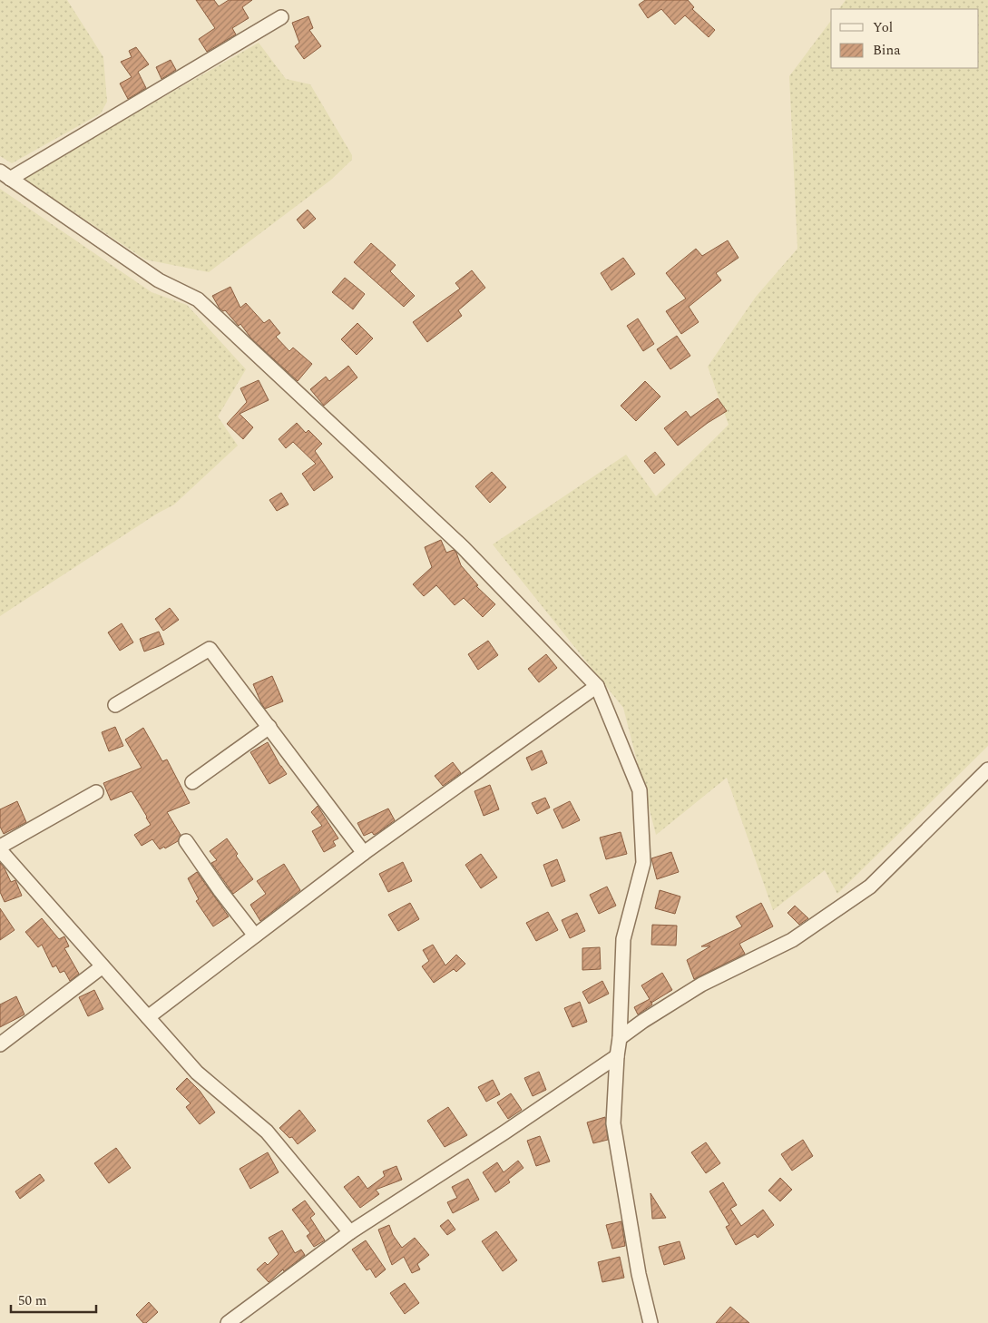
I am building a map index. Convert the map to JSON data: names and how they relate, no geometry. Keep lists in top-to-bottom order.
{
  "legend": ["Yol", "Bina"],
  "scale_bar": "50 m"
}
